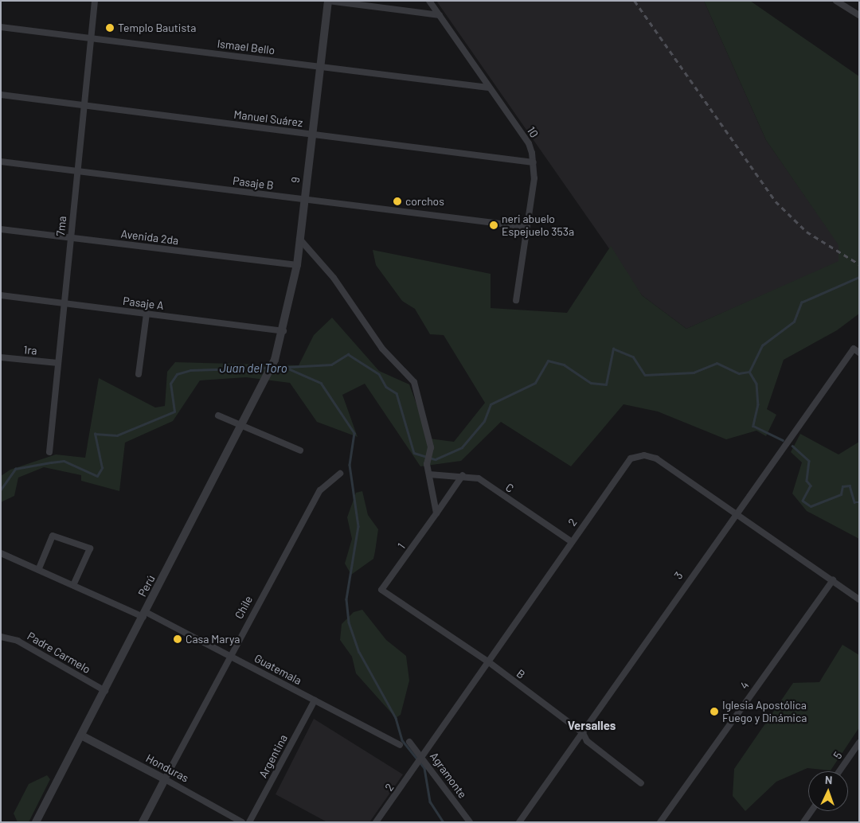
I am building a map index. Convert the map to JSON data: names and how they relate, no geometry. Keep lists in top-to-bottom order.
{
  "streets": {
    "street": [
      "Ismael Bello",
      "Manuel Suárez",
      "10",
      "9",
      "Pasaje B",
      "7ma",
      "Avenida 2da",
      "Pasaje A",
      "1ra",
      "C",
      "2",
      "1",
      "3",
      "Perú",
      "Chile",
      "Padre Carmelo",
      "Guatemala",
      "B",
      "4",
      "5",
      "Argentina",
      "Honduras",
      "Agramonte"
    ]
  },
  "crossings": [
    ["Ismael Bello", "10"],
    ["Ismael Bello", "9"],
    ["Ismael Bello", "7ma"],
    ["Manuel Suárez", "10"],
    ["Manuel Suárez", "9"],
    ["Manuel Suárez", "7ma"],
    ["10", "Pasaje B"],
    ["9", "Pasaje B"],
    ["9", "Avenida 2da"],
    ["9", "Pasaje A"],
    ["9", "Perú"],
    ["Pasaje B", "7ma"],
    ["7ma", "Avenida 2da"],
    ["7ma", "Pasaje A"],
    ["7ma", "1ra"],
    ["C", "2"],
    ["C", "1"],
    ["2", "3"],
    ["2", "B"],
    ["2", "4"],
    ["2", "Agramonte"],
    ["1", "B"],
    ["3", "B"],
    ["Perú", "Padre Carmelo"],
    ["Perú", "Guatemala"],
    ["Perú", "Honduras"],
    ["Chile", "Guatemala"],
    ["Chile", "Honduras"],
    ["Guatemala", "Argentina"]
  ],
  "districts": ["Versalles"],
  "water": ["Juan del Toro"],
  "places": [
    "Templo Bautista",
    "corchos",
    "neri abuelo Espejuelo 353a",
    "Casa Marya",
    "Iglesia Apostólica Fuego y Dinámica"
  ],
  "north": "top"
}
